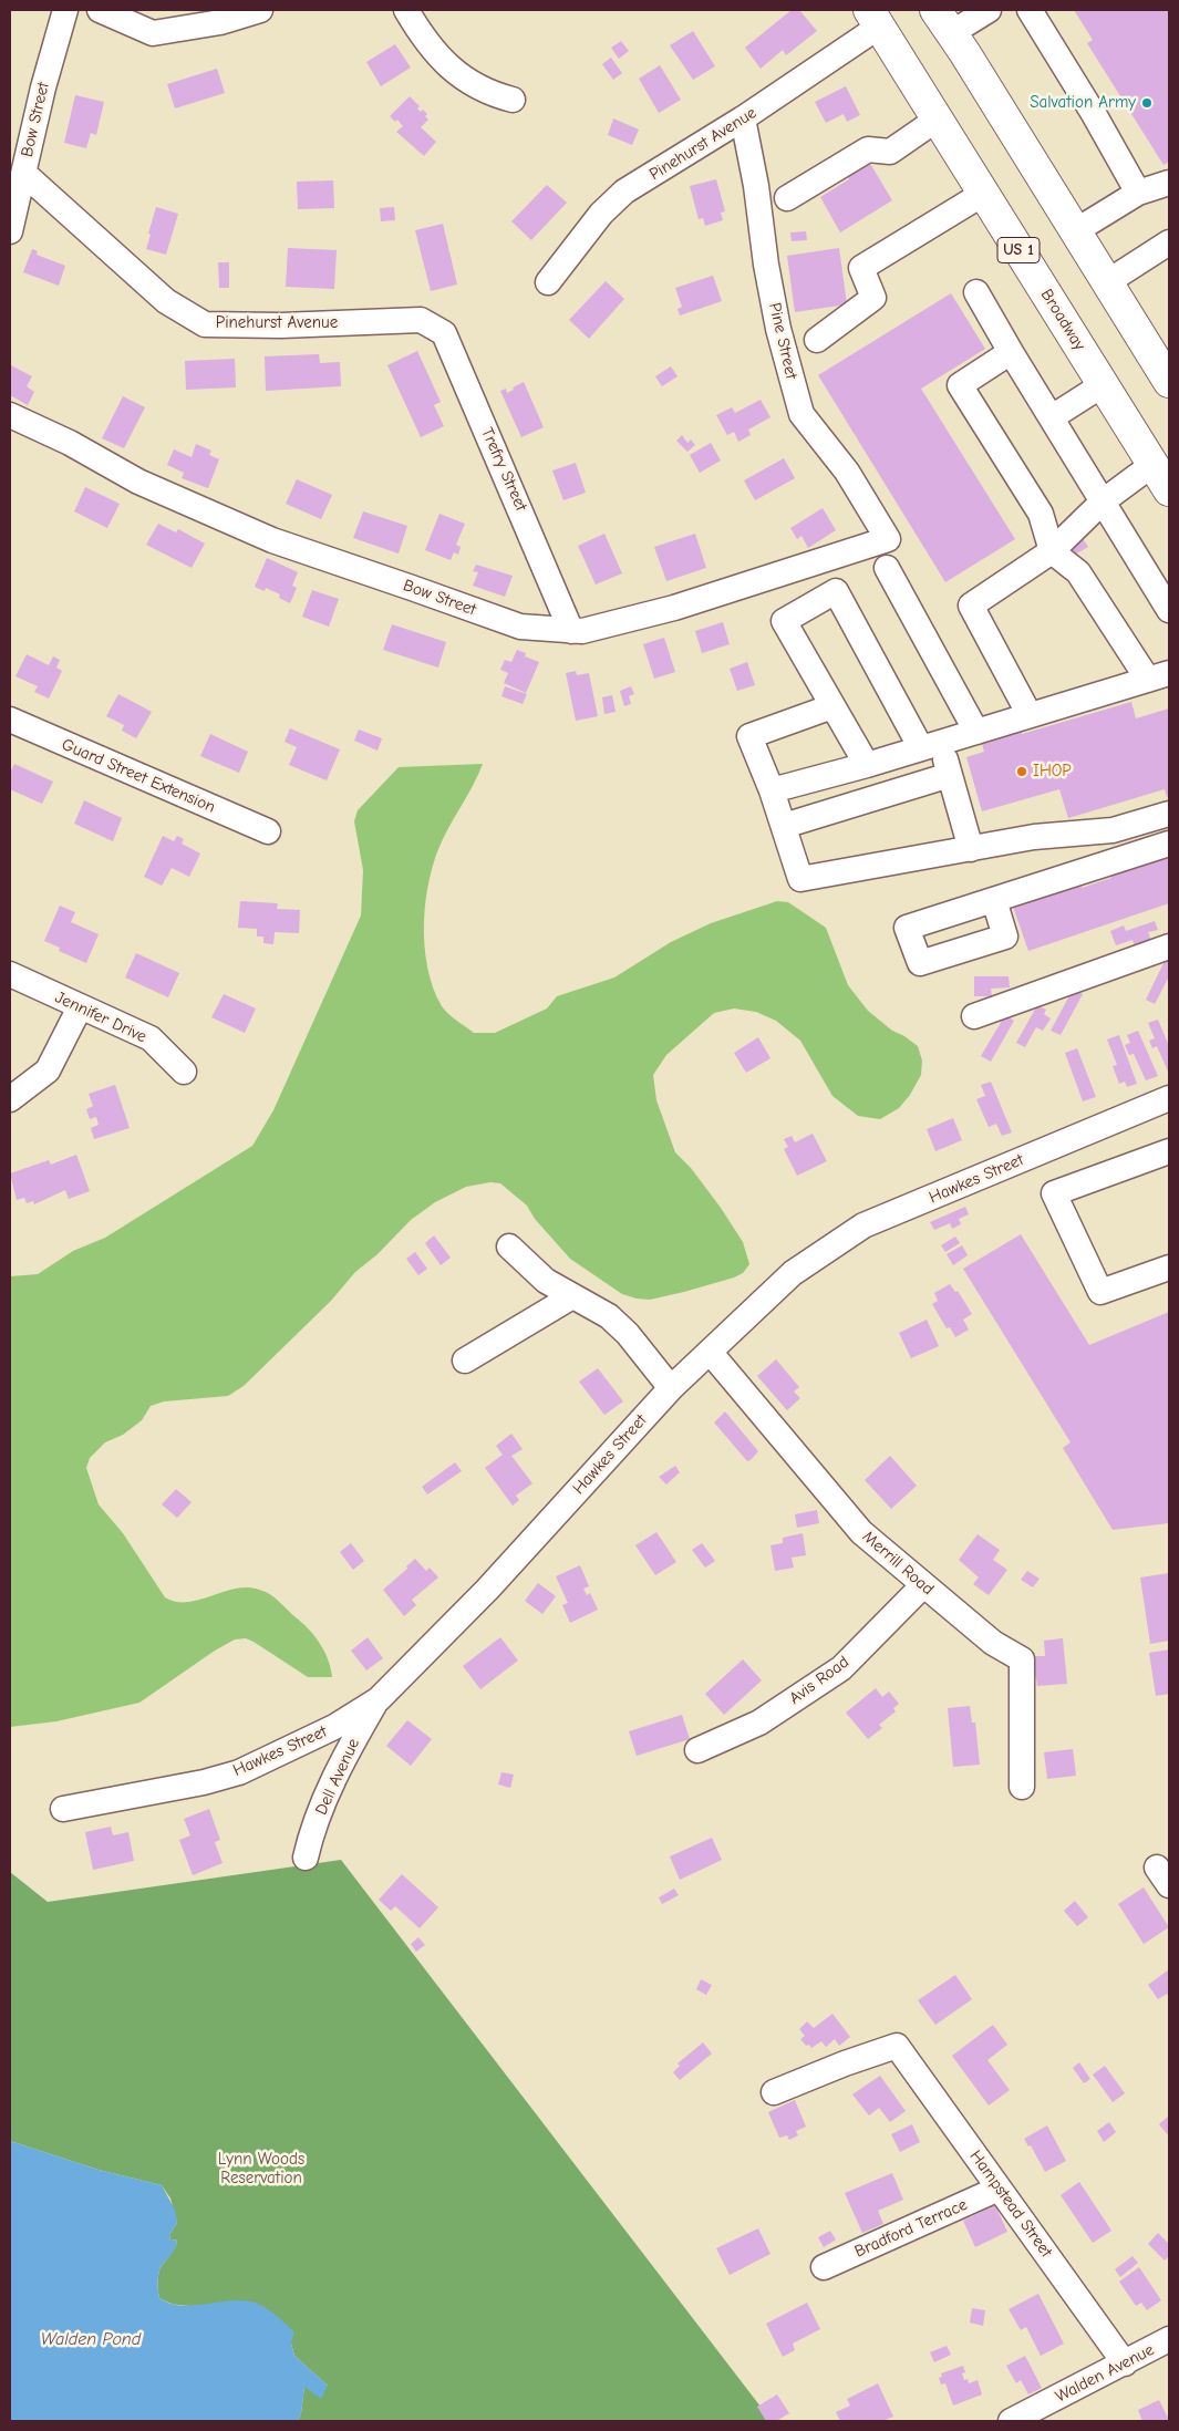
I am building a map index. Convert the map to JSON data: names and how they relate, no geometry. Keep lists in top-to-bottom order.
{
  "streets": {
    "highway": ["US 1", "Broadway"],
    "street": [
      "Bow Street",
      "Pinehurst Avenue",
      "Pine Street",
      "Trefry Street",
      "Guard Street Extension",
      "Jennifer Drive",
      "Hawkes Street",
      "Merrill Road",
      "Avis Road",
      "Dell Avenue",
      "Hampstead Street",
      "Bradford Terrace",
      "Walden Avenue"
    ]
  },
  "crossings": [
    ["Bow Street", "Pinehurst Avenue"],
    ["Bow Street", "Pine Street"],
    ["Bow Street", "Trefry Street"],
    ["Pinehurst Avenue", "Broadway"],
    ["Pinehurst Avenue", "Pine Street"],
    ["Pinehurst Avenue", "Trefry Street"],
    ["Hawkes Street", "Merrill Road"],
    ["Hawkes Street", "Dell Avenue"],
    ["Merrill Road", "Avis Road"],
    ["Hampstead Street", "Bradford Terrace"],
    ["Hampstead Street", "Walden Avenue"]
  ],
  "water": ["Walden Pond"],
  "parks": ["Lynn Woods Reservation"],
  "places": ["Salvation Army", "IHOP"]
}
